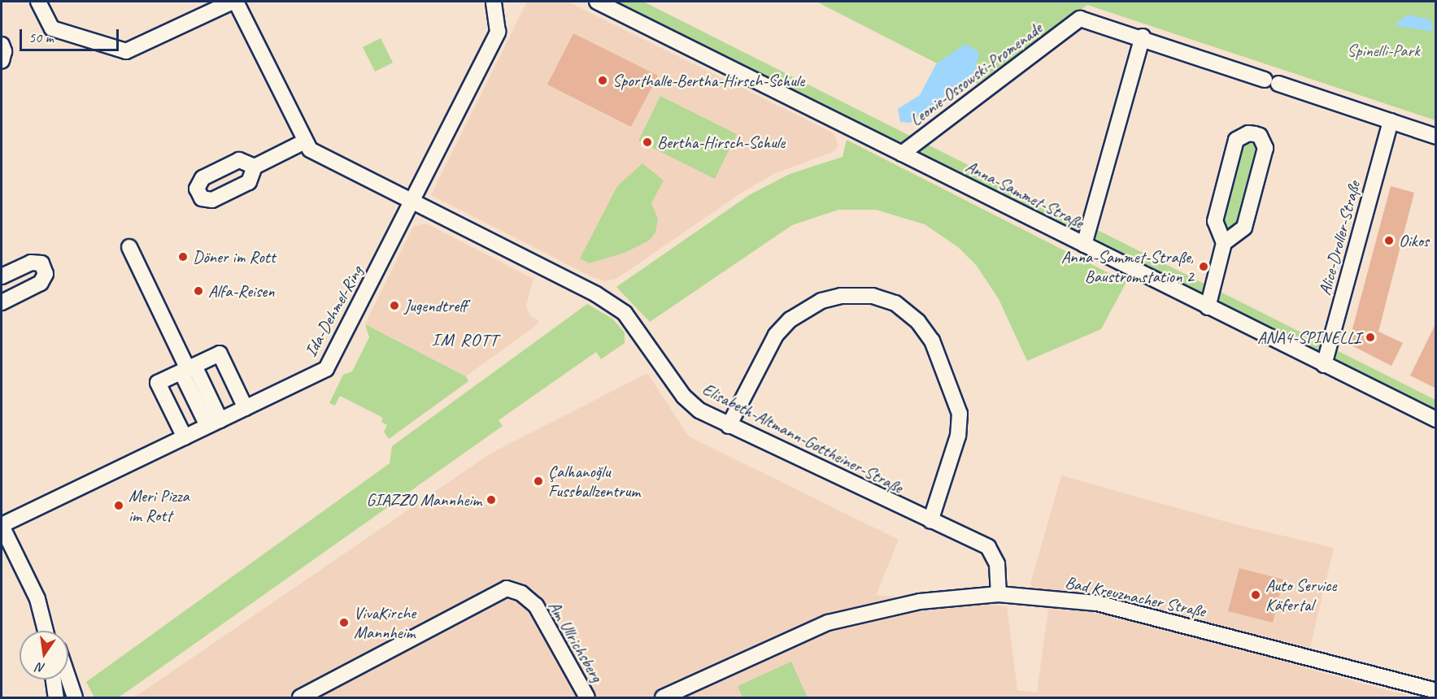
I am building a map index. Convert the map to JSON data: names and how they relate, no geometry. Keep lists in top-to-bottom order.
{
  "streets": {
    "street": [
      "Leonie-Ossowski-Promenade",
      "Anna-Sammet-Straße",
      "Alice-Droller-Straße",
      "Ida-Dehmel-Ring",
      "Elisabeth-Altmann-Gottheiner-Straße",
      "Bad Kreuznacher Straße",
      "Am Ullrichsberg"
    ]
  },
  "crossings": [
    ["Leonie-Ossowski-Promenade", "Anna-Sammet-Straße"],
    ["Leonie-Ossowski-Promenade", "Alice-Droller-Straße"],
    ["Anna-Sammet-Straße", "Alice-Droller-Straße"],
    ["Ida-Dehmel-Ring", "Elisabeth-Altmann-Gottheiner-Straße"],
    ["Elisabeth-Altmann-Gottheiner-Straße", "Bad Kreuznacher Straße"]
  ],
  "districts": ["IM ROTT"],
  "parks": ["Spinelli-Park"],
  "places": [
    "Sporthalle-Bertha-Hirsch-Schule",
    "Bertha-Hirsch-Schule",
    "Oikos",
    "Döner im Rott",
    "Anna-Sammet-Straße, Baustromstation 2",
    "Alfa-Reisen",
    "Jugendtreff",
    "ANA4-SPINELLI",
    "Çalhanoğlu Fussballzentrum",
    "GIAZZO Mannheim",
    "Meri Pizza im Rott",
    "Auto Service Käfertal",
    "VivaKirche Mannheim"
  ],
  "scale_bar": "50 m",
  "north": "bottom"
}
